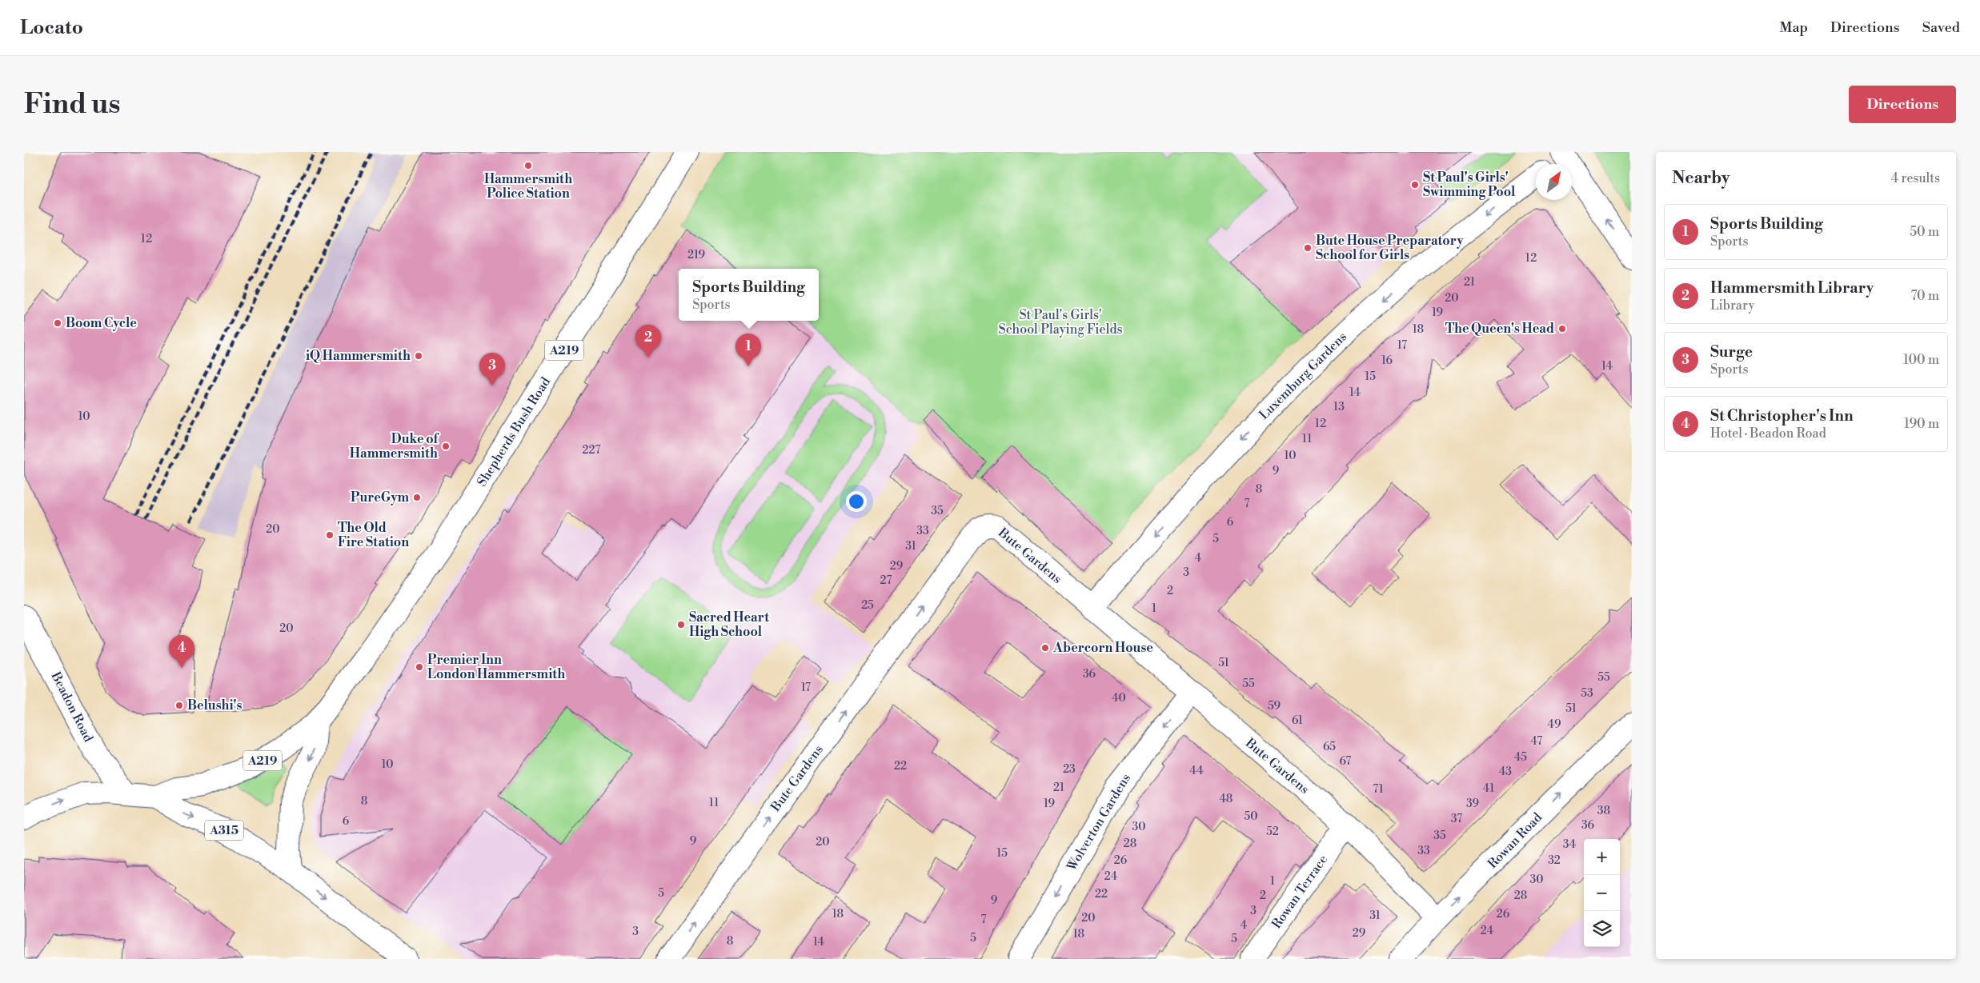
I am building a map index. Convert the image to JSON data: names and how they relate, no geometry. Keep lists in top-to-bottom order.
{
  "streets": {
    "street": [
      "A219",
      "Luxemburg Gardens",
      "Shepherds Bush Road",
      "Bute Gardens",
      "Beadon Road",
      "Wolverton Gardens",
      "A315",
      "Rowan Road",
      "Rowan Terrace"
    ]
  },
  "crossings": [
    ["A219", "Shepherds Bush Road"],
    ["A219", "A315"],
    ["Luxemburg Gardens", "Bute Gardens"],
    ["Bute Gardens", "Wolverton Gardens"],
    ["Bute Gardens", "Rowan Road"],
    ["Bute Gardens", "Rowan Terrace"],
    ["Beadon Road", "A315"]
  ],
  "one_way": [
    "Luxemburg Gardens",
    "Bute Gardens",
    "Wolverton Gardens",
    "Rowan Road"
  ],
  "parks": ["St Paul's Girls' School Playing Fields"],
  "places": [
    "Hammersmith Police Station",
    "St Paul's Girls' Swimming Pool",
    "Bute House Preparatory School for Girls",
    "Boom Cycle",
    "The Queen's Head",
    "iQ Hammersmith",
    "Duke of Hammersmith",
    "PureGym",
    "The Old Fire Station",
    "Sacred Heart High School",
    "Abercorn House",
    "Premier Inn London Hammersmith",
    "Belushi's"
  ],
  "house_numbers": [
    "12",
    "219",
    "12",
    "21",
    "20",
    "19",
    "18",
    "17",
    "16",
    "14",
    "15",
    "14",
    "13",
    "10",
    "12",
    "11",
    "227",
    "10",
    "9",
    "8",
    "7",
    "35",
    "6",
    "20",
    "33",
    "5",
    "31",
    "4",
    "29",
    "3",
    "27",
    "2",
    "25",
    "1",
    "20",
    "51",
    "36",
    "55",
    "55",
    "17",
    "53",
    "40",
    "59",
    "51",
    "61",
    "49",
    "47",
    "65",
    "45",
    "67",
    "10",
    "22",
    "23",
    "44",
    "43",
    "21",
    "41",
    "71",
    "48",
    "8",
    "11",
    "19",
    "39",
    "38",
    "50",
    "37",
    "6",
    "36",
    "30",
    "52",
    "35",
    "9",
    "20",
    "28",
    "34",
    "33",
    "15",
    "26",
    "32",
    "24",
    "30",
    "1",
    "5",
    "22",
    "2",
    "28",
    "9",
    "3",
    "18",
    "26",
    "31",
    "20",
    "7",
    "4",
    "24",
    "3",
    "29",
    "18",
    "5",
    "5",
    "8",
    "14"
  ],
  "north": "top right",
  "page": {
    "header": "Locato",
    "nav": ["Map", "Directions", "Saved"],
    "buttons": "Directions",
    "title": "Find us",
    "heading": ["Nearby", "4 results"],
    "list": [
      {
        "mark": "1",
        "name": "Sports Building",
        "note": "Sports",
        "value": "50 m"
      },
      {
        "mark": "2",
        "name": "Hammersmith Library",
        "note": "Library",
        "value": "70 m"
      },
      {
        "mark": "3",
        "name": "Surge",
        "note": "Sports",
        "value": "100 m"
      },
      {
        "mark": "4",
        "name": "St Christopher's Inn",
        "note": "Hotel · Beadon Road",
        "value": "190 m"
      }
    ],
    "popup": ["Sports Building", "Sports"],
    "pins": [
      "2",
      "1",
      "3",
      "4"
    ],
    "map_buttons": ["+", "−"]
  }
}
